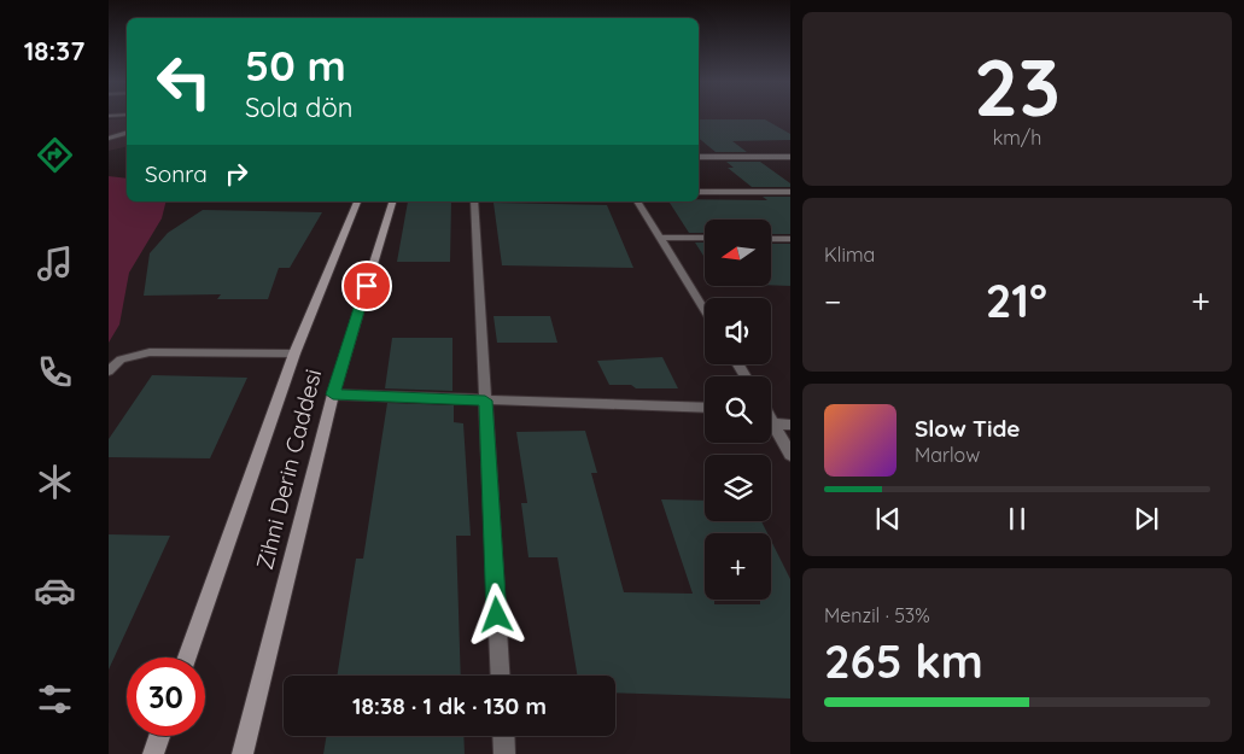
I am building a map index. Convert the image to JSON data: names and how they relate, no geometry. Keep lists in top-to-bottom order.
{
  "streets": {
    "main road": ["Zihni Derin Caddesi"]
  },
  "north": "left",
  "page": {
    "tabs": "18:37",
    "tile": [
      ["23", "km/h"],
      "Klima",
      ["Menzil · 53%", "265 km"]
    ],
    "turn": ["50 m", "Sola dön"],
    "then": "Sonra",
    "map_buttons": "+",
    "heat": ["−", "21°", "+"],
    "song": ["Slow Tide", "Marlow"],
    "limit": "30",
    "trip": "18:38 · 1 dk · 130 m"
  }
}
